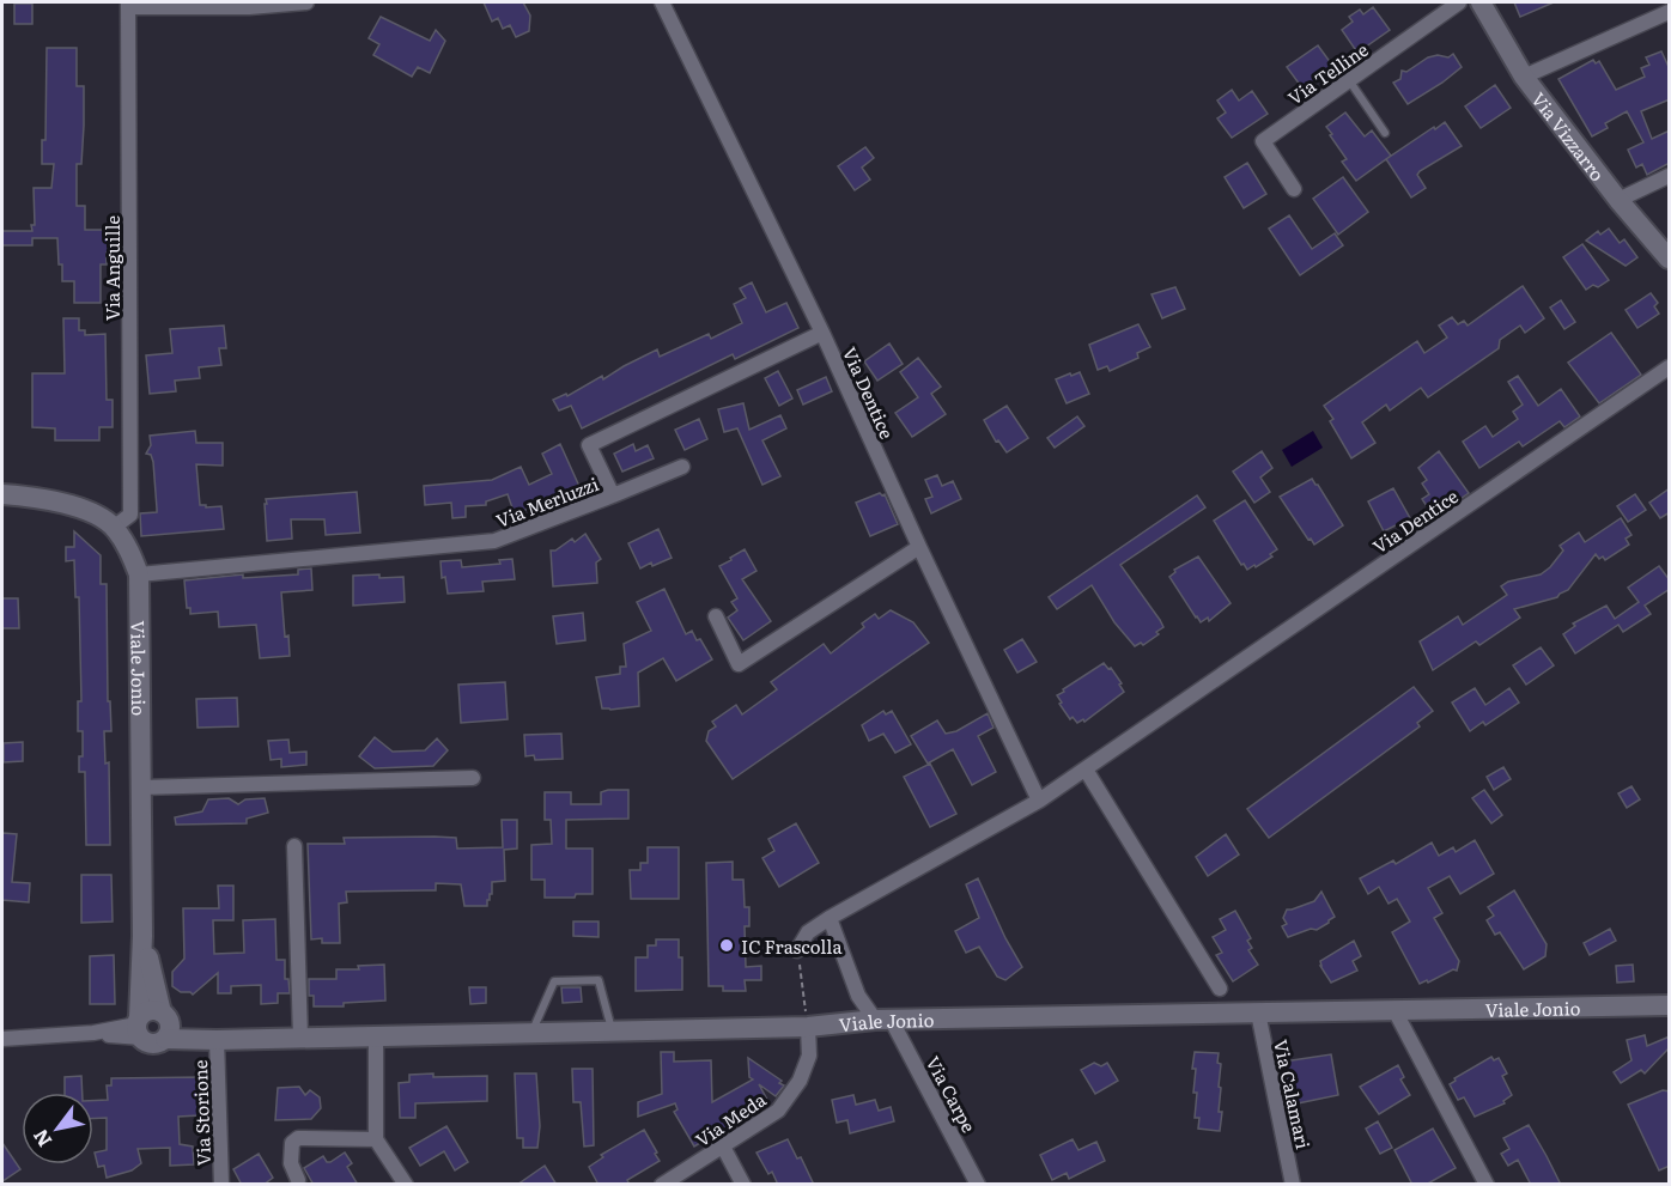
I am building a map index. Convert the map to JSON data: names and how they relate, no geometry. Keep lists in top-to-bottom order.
{
  "streets": {
    "street": [
      "Via Telline",
      "Via Vizzarro",
      "Via Anguille",
      "Via Dentice",
      "Via Merluzzi",
      "Viale Jonio",
      "Via Carpe",
      "Via Calamari",
      "Via Storione",
      "Via Meda"
    ]
  },
  "crossings": [
    ["Via Anguille", "Viale Jonio"],
    ["Via Dentice", "Via Merluzzi"],
    ["Via Merluzzi", "Viale Jonio"],
    ["Viale Jonio", "Via Carpe"],
    ["Viale Jonio", "Via Calamari"],
    ["Viale Jonio", "Via Storione"],
    ["Viale Jonio", "Via Meda"]
  ],
  "places": ["IC Frascolla"],
  "north": "bottom left"
}
